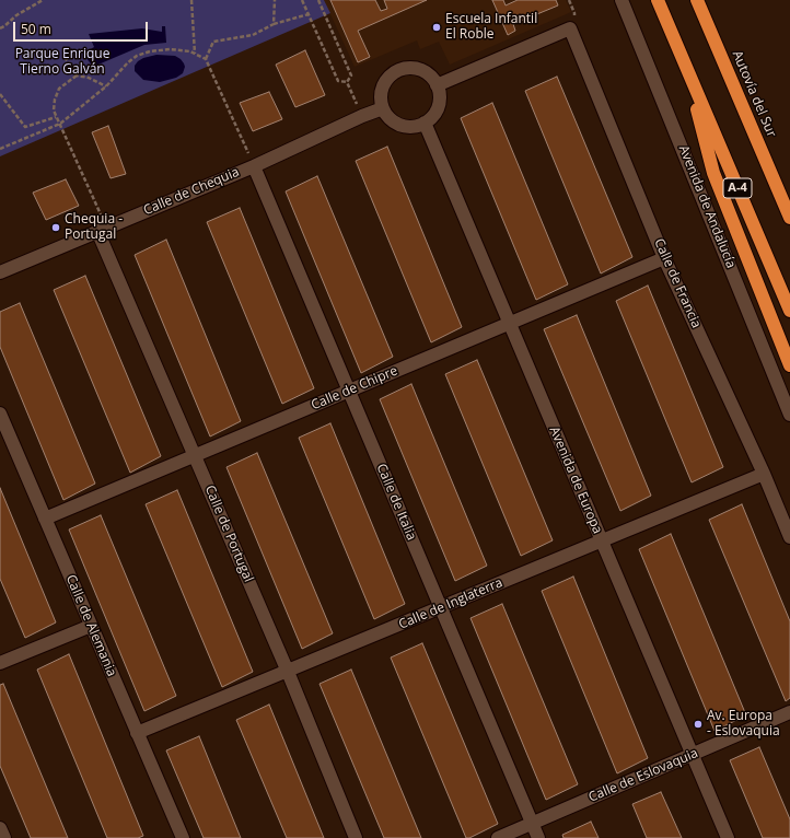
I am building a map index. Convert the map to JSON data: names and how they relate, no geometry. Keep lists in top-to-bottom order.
{
  "streets": {
    "highway": ["Autovía del Sur", "A-4"],
    "street": [
      "Calle de Chequia",
      "Avenida de Andalucía",
      "Calle de Francia",
      "Calle de Chipre",
      "Avenida de Europa",
      "Calle de Italia",
      "Calle de Portugal",
      "Calle de Inglaterra",
      "Calle de Alemania",
      "Calle de Eslovaquia"
    ]
  },
  "crossings": [
    ["Calle de Chequia", "Calle de Francia"],
    ["Calle de Chequia", "Avenida de Europa"],
    ["Calle de Chequia", "Calle de Italia"],
    ["Calle de Chequia", "Calle de Portugal"],
    ["Calle de Francia", "Calle de Chipre"],
    ["Calle de Francia", "Avenida de Europa"],
    ["Calle de Francia", "Calle de Inglaterra"],
    ["Calle de Chipre", "Avenida de Europa"],
    ["Calle de Chipre", "Calle de Italia"],
    ["Calle de Chipre", "Calle de Portugal"],
    ["Calle de Chipre", "Calle de Alemania"],
    ["Avenida de Europa", "Calle de Inglaterra"],
    ["Avenida de Europa", "Calle de Eslovaquia"],
    ["Calle de Italia", "Calle de Inglaterra"],
    ["Calle de Italia", "Calle de Eslovaquia"],
    ["Calle de Portugal", "Calle de Inglaterra"],
    ["Calle de Inglaterra", "Calle de Alemania"]
  ],
  "parks": ["Parque Enrique Tierno Galván"],
  "places": ["Escuela Infantil El Roble", "Chequia - Portugal", "Av. Europa - Eslovaquia"],
  "scale_bar": "50 m"
}
